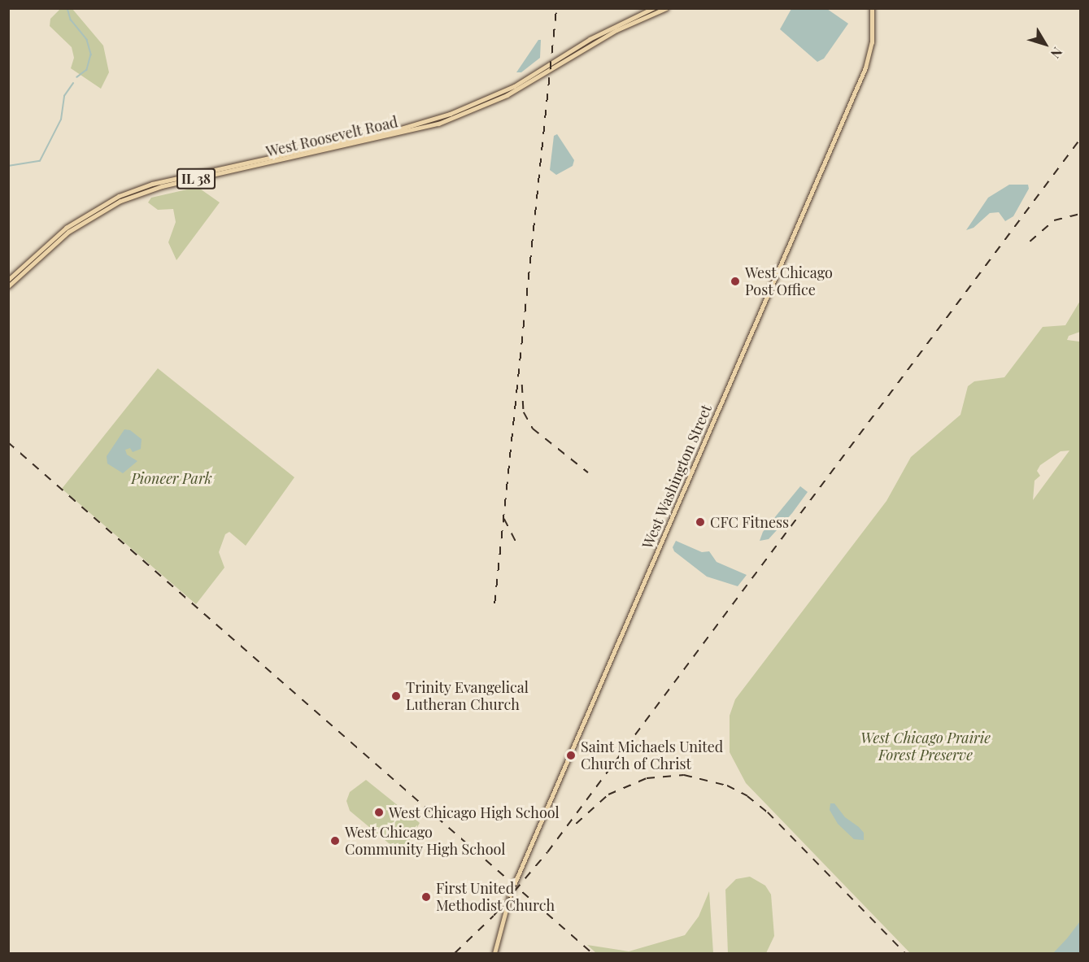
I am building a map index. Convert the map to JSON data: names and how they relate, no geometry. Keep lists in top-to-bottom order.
{
  "streets": {
    "main road": ["West Roosevelt Road", "IL 38", "West Washington Street"]
  },
  "parks": ["Pioneer Park", "West Chicago Prairie Forest Preserve"],
  "places": [
    "West Chicago Post Office",
    "CFC Fitness",
    "Trinity Evangelical Lutheran Church",
    "Saint Michaels United Church of Christ",
    "West Chicago High School",
    "West Chicago Community High School",
    "First United Methodist Church"
  ],
  "north": "bottom right"
}
